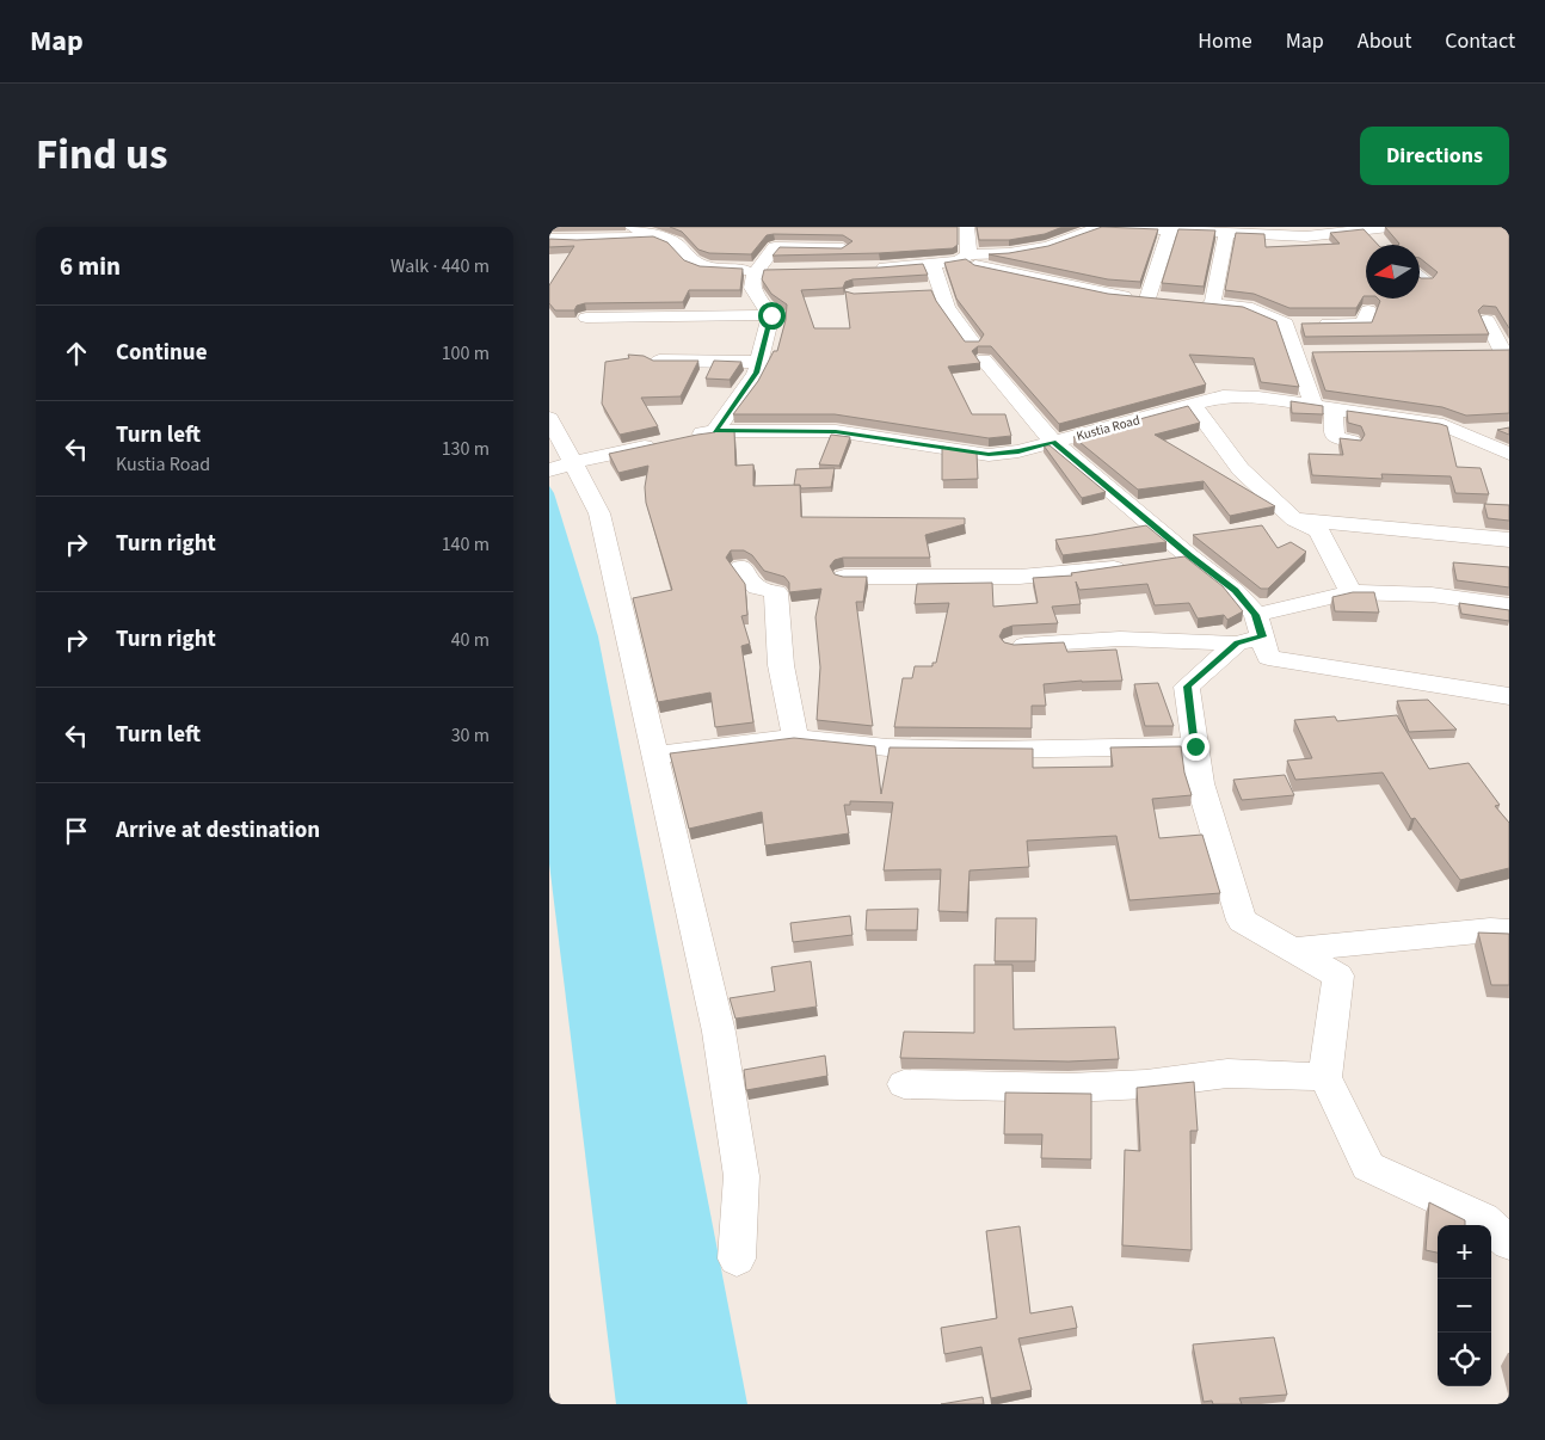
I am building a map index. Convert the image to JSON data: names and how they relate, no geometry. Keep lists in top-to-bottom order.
{
  "streets": {
    "street": ["Kustia Road"]
  },
  "north": "left",
  "page": {
    "header": "Map",
    "nav": [
      "Home",
      "Map",
      "About",
      "Contact"
    ],
    "title": "Find us",
    "buttons": "Directions",
    "heading": ["6 min", "Walk · 440 m"],
    "list": [
      ["Continue", "100 m"],
      ["Turn left", "Kustia Road", "130 m"],
      ["Turn right", "140 m"],
      ["Turn right", "40 m"],
      ["Turn left", "30 m"],
      "Arrive at destination"
    ],
    "map_buttons": ["+", "−"]
  }
}
